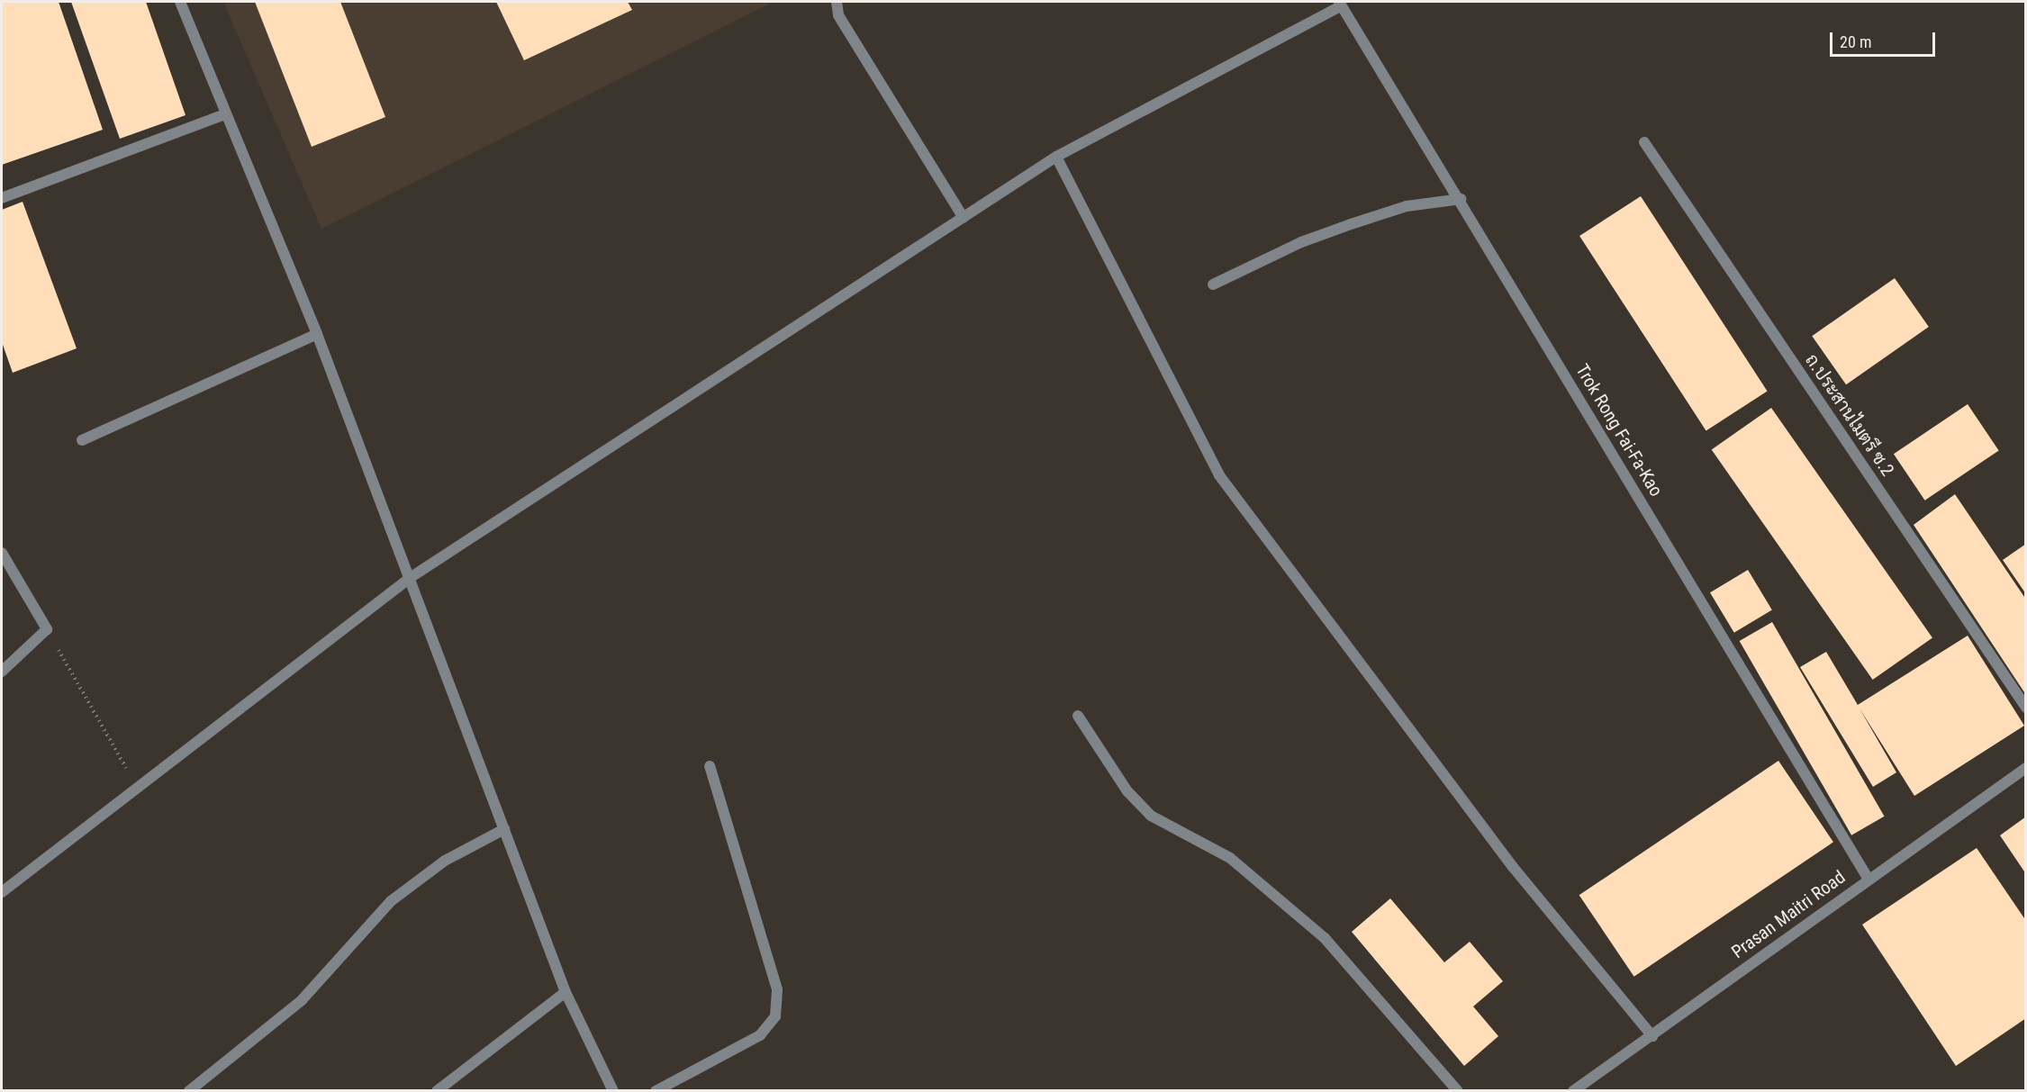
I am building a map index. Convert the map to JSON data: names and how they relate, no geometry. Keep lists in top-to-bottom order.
{
  "streets": {
    "street": ["ถ.ประสานไมตรี ซ.2", "Trok Rong Fai-Fa-Kao", "Prasan Maitri Road"]
  },
  "crossings": [
    ["Trok Rong Fai-Fa-Kao", "Prasan Maitri Road"]
  ],
  "scale_bar": "20 m"
}
